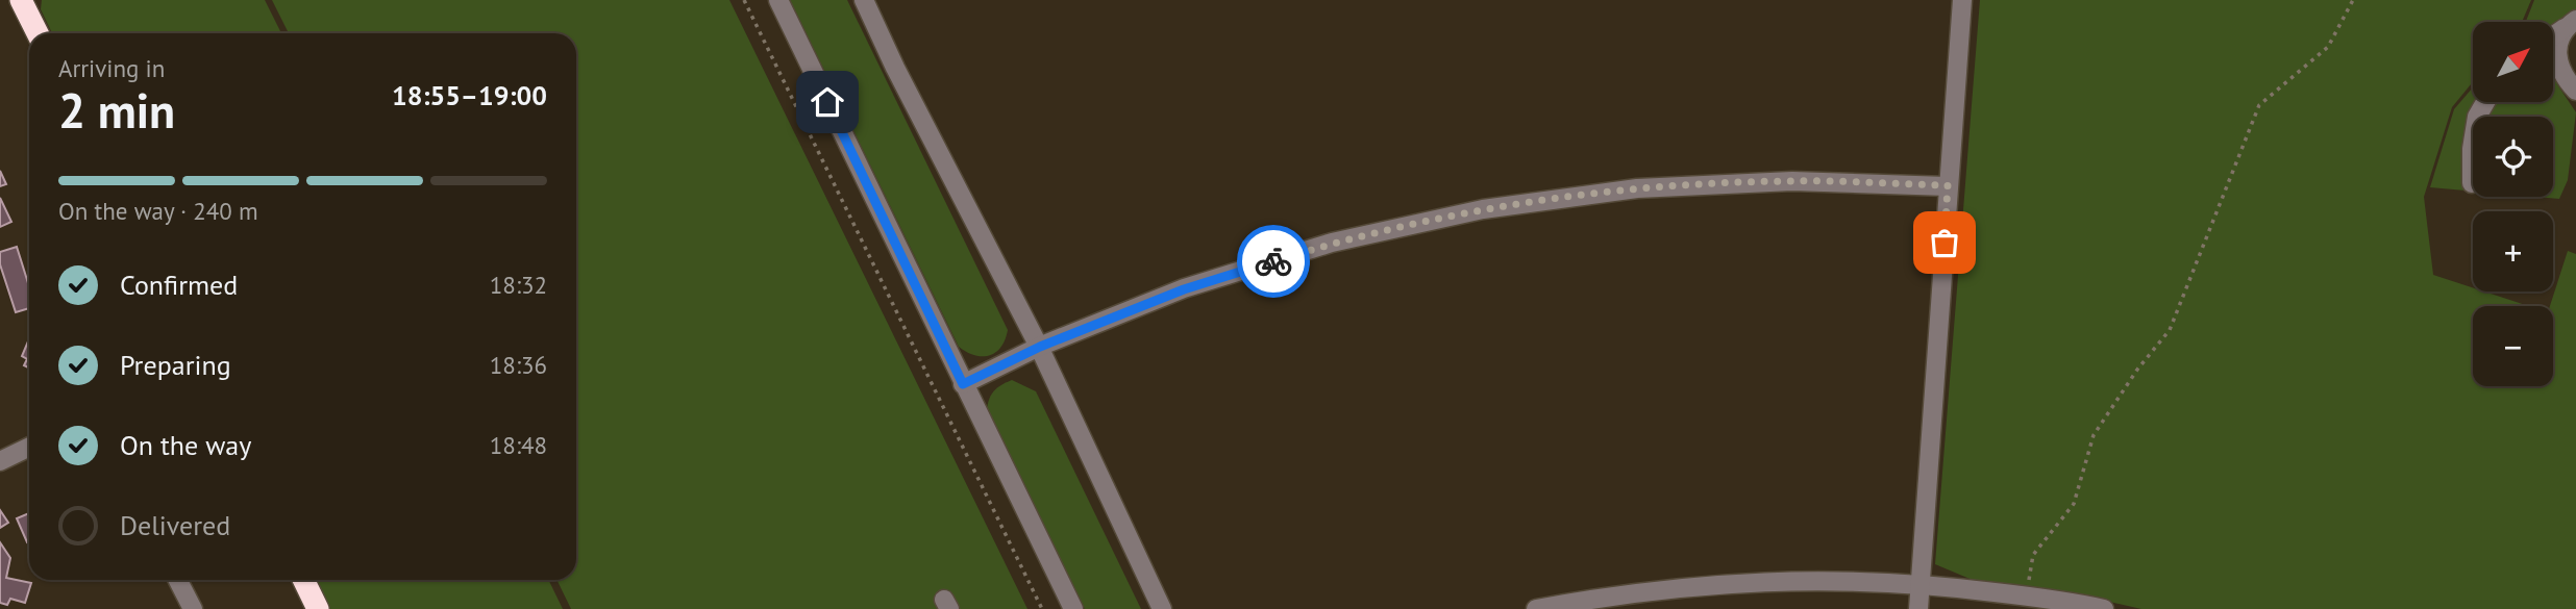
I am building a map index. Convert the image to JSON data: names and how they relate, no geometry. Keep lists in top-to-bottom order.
{
  "north": "top right",
  "page": {
    "map_buttons": ["+", "−"],
    "heading": ["2 min", "Arriving in", "18:55–19:00"],
    "bar": "On the way · 240 m",
    "list": [
      ["Confirmed", "18:32"],
      ["Preparing", "18:36"],
      ["On the way", "18:48"],
      "Delivered"
    ]
  }
}
